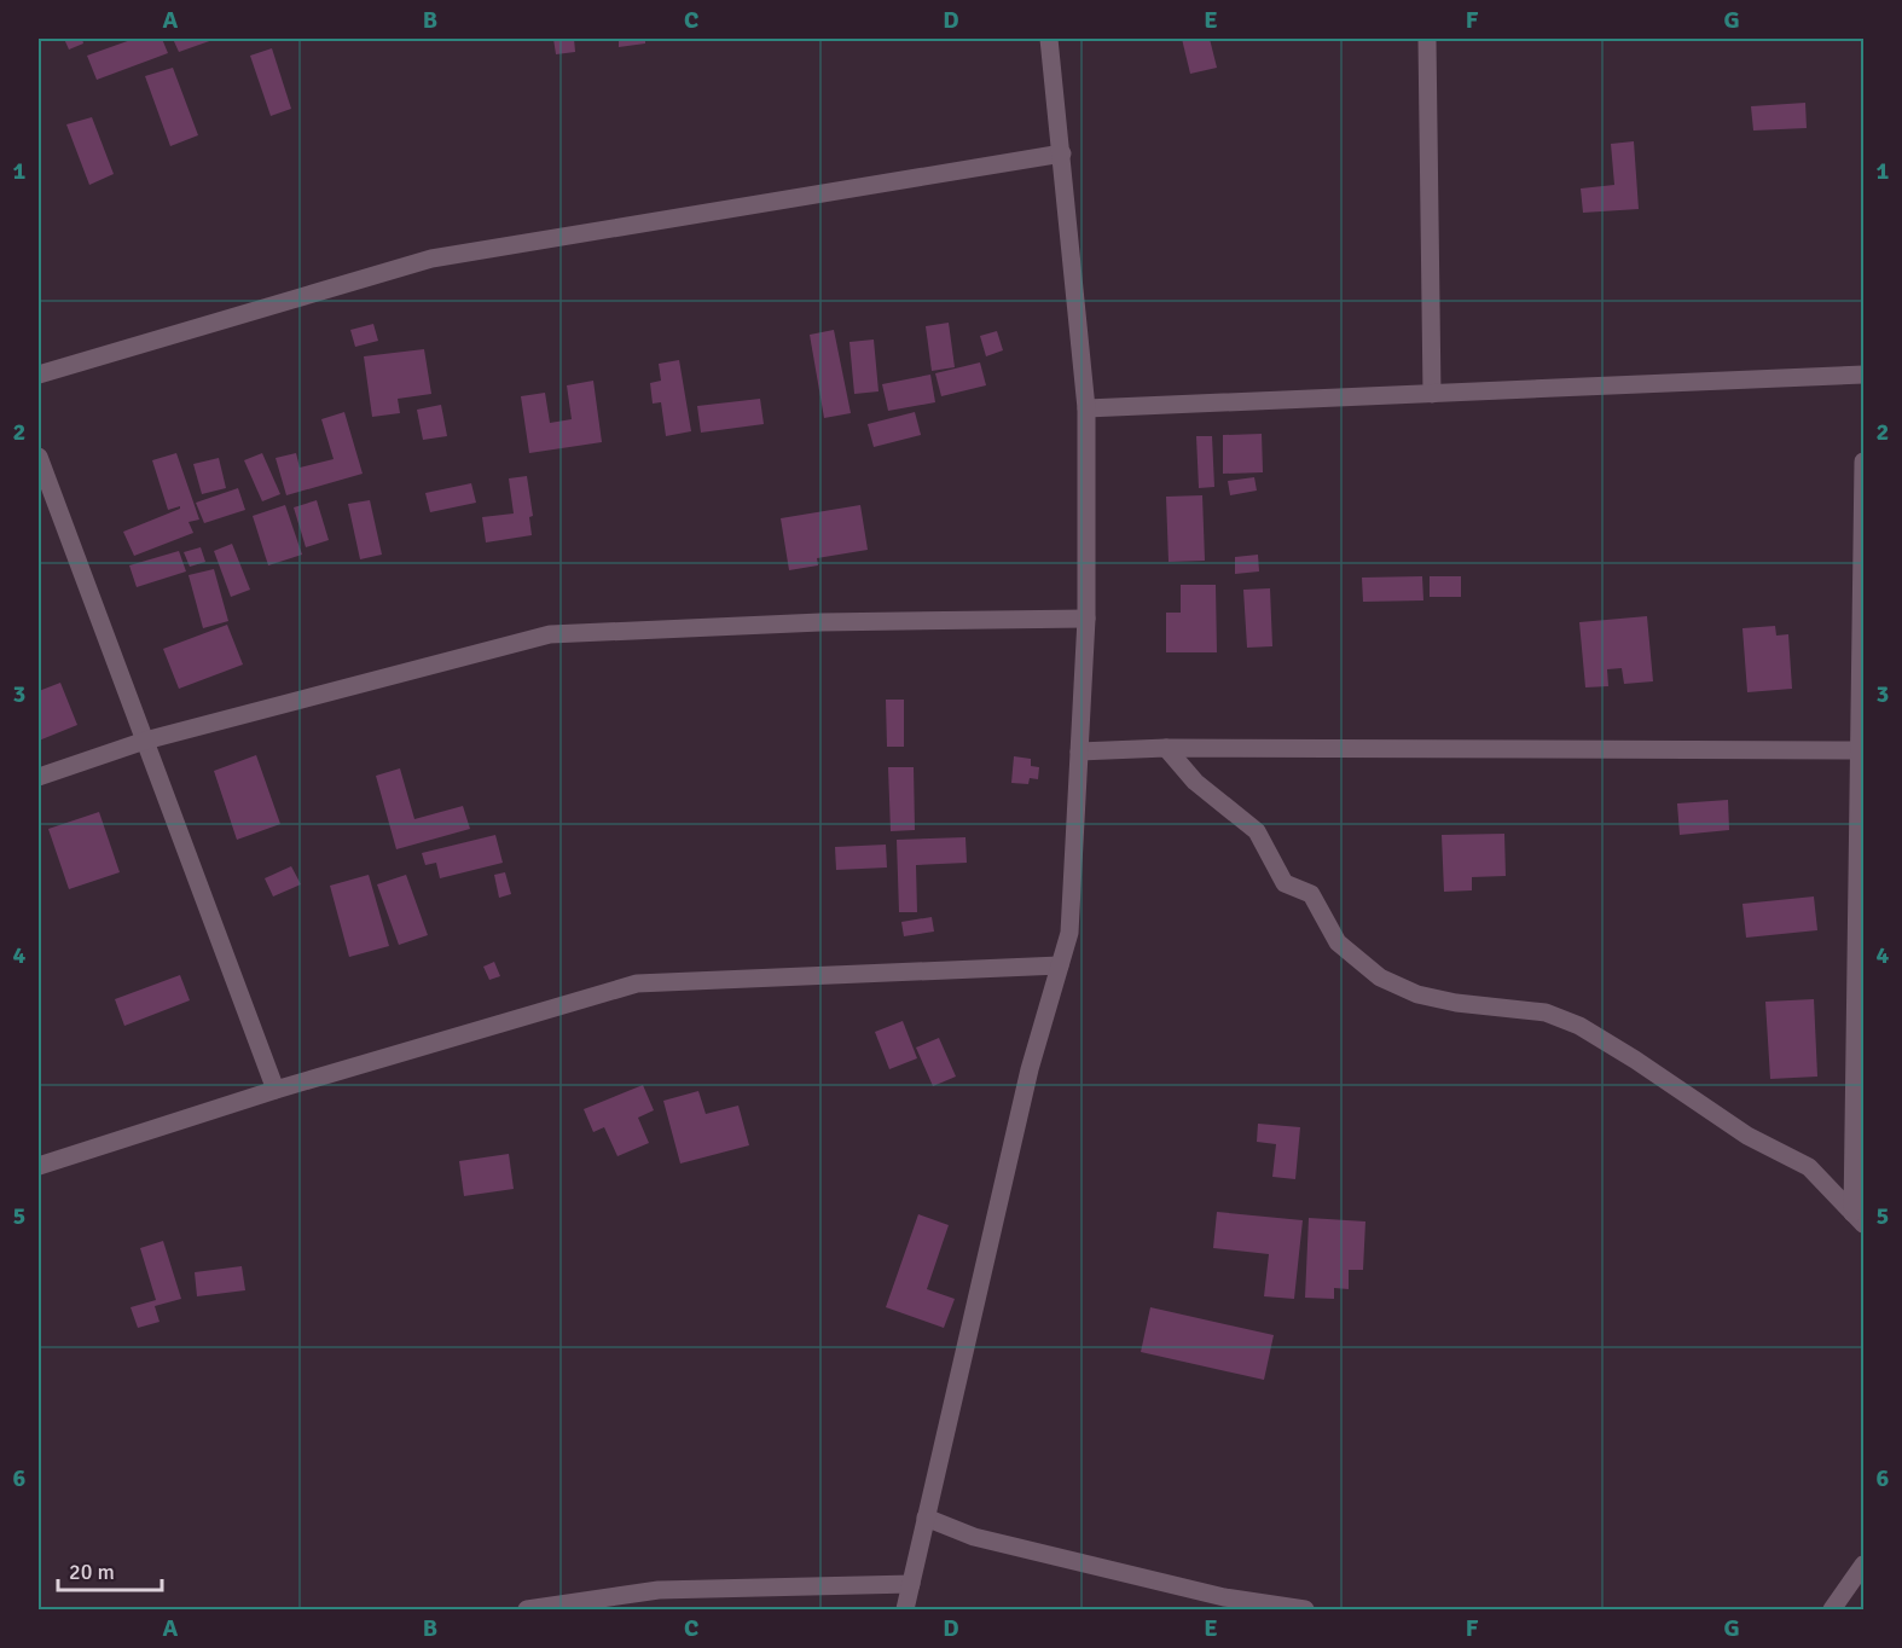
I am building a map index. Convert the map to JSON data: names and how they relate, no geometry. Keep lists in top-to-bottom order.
{
  "scale_bar": "20 m",
  "grid": {
    "columns": [
      "A",
      "B",
      "C",
      "D",
      "E",
      "F",
      "G"
    ],
    "rows": [
      "1",
      "2",
      "3",
      "4",
      "5",
      "6"
    ]
  }
}
